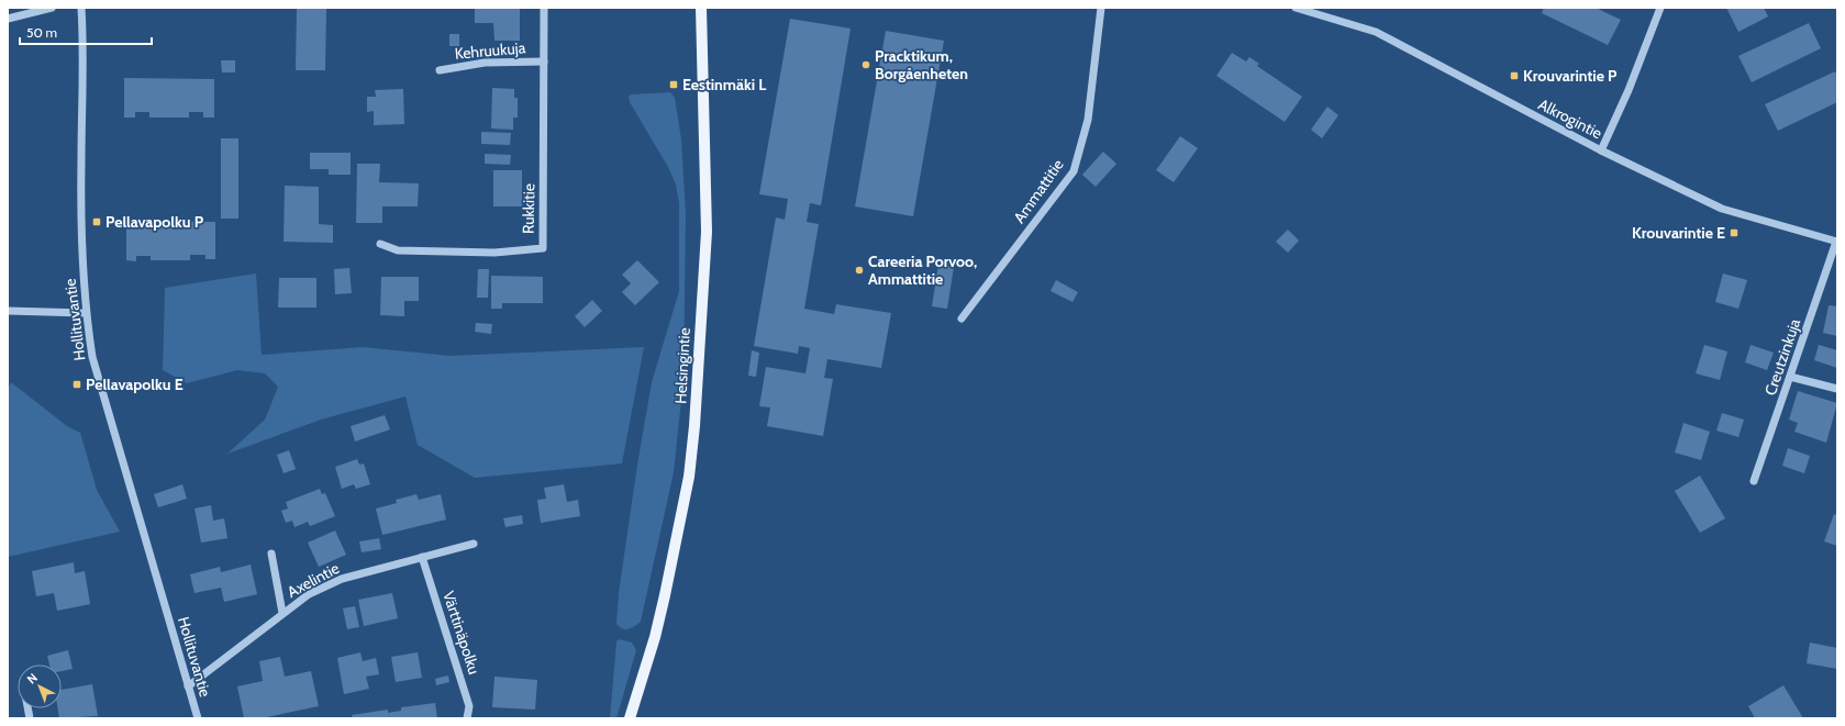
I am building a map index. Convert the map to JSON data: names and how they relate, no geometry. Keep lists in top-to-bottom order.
{
  "streets": {
    "main road": ["Helsingintie"],
    "street": [
      "Kehruukuja",
      "Alkrogintie",
      "Ammattitie",
      "Rukkitie",
      "Hollituvantie",
      "Creutzinkuja",
      "Axelintie",
      "Värttinäpolku"
    ]
  },
  "crossings": [
    ["Kehruukuja", "Rukkitie"],
    ["Alkrogintie", "Creutzinkuja"],
    ["Hollituvantie", "Axelintie"],
    ["Axelintie", "Värttinäpolku"]
  ],
  "places": {
    "other": ["Pracktikum, Borgåenheten", "Careeria Porvoo, Ammattitie"],
    "transit": [
      "Krouvarintie P",
      "Eestinmäki L",
      "Pellavapolku P",
      "Krouvarintie E",
      "Pellavapolku E"
    ]
  },
  "scale_bar": "50 m",
  "north": "top left"
}
